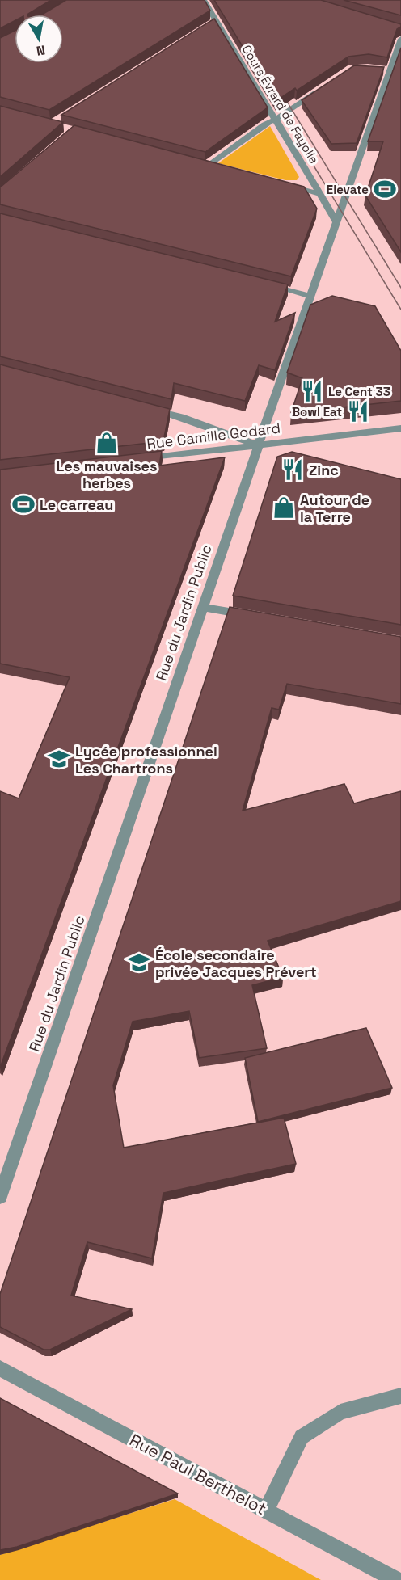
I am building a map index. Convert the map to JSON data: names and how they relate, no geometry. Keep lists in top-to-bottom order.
{
  "streets": {
    "street": [
      "Cours Évrard de Fayolle",
      "Rue Camille Godard",
      "Rue du Jardin Public",
      "Rue Paul Berthelot"
    ]
  },
  "crossings": [
    ["Cours Évrard de Fayolle", "Rue du Jardin Public"],
    ["Rue Camille Godard", "Rue du Jardin Public"]
  ],
  "places": {
    "sports": ["Elevate", "Le carreau"],
    "restaurant": ["Le Cent 33", "Bowl Eat", "Zinc"],
    "shop": ["Les mauvaises herbes", "Autour de la Terre"],
    "school or university": ["Lycée professionnel Les Chartrons", "École secondaire privée Jacques Prévert"]
  },
  "north": "bottom"
}
